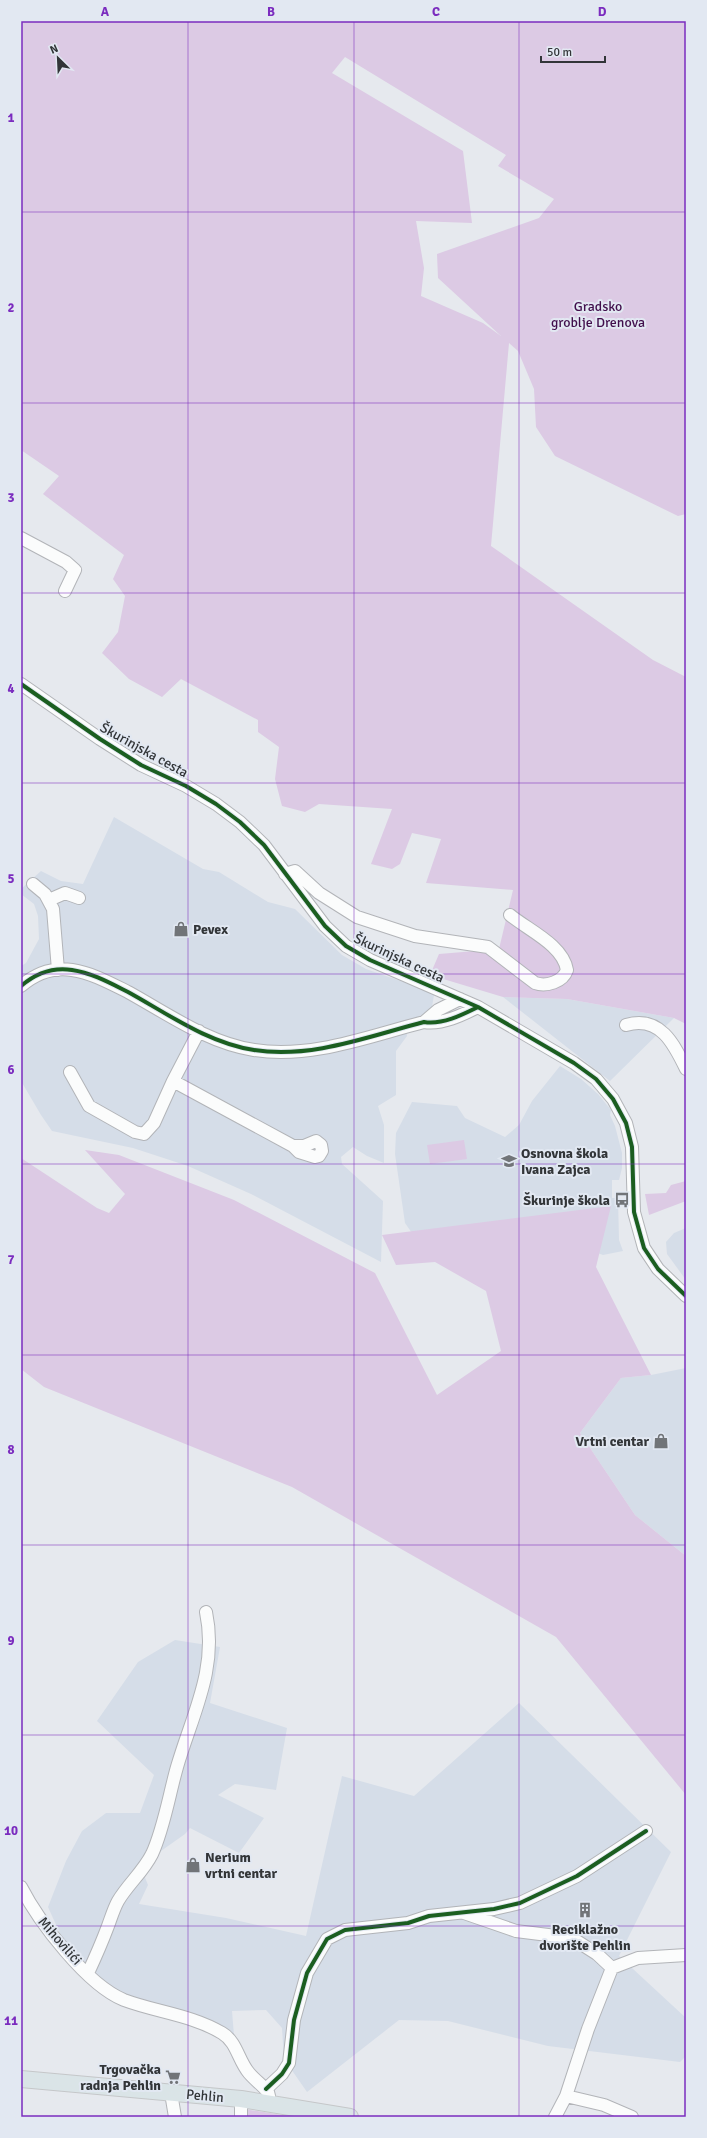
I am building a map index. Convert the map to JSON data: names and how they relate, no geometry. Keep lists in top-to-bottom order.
{
  "streets": {
    "main road": ["Pehlin"],
    "street": ["Škurinjska cesta", "Mihovilići"]
  },
  "parks": ["Gradsko groblje Drenova"],
  "places": {
    "shop": ["Pevex", "Vrtni centar", "Nerium vrtni centar"],
    "school or university": ["Osnovna škola Ivana Zajca"],
    "bus stop": ["Škurinje škola"],
    "building": ["Reciklažno dvorište Pehlin"],
    "supermarket": ["Trgovačka radnja Pehlin"]
  },
  "scale_bar": "50 m",
  "north": "top left",
  "grid": {
    "columns": [
      "A",
      "B",
      "C",
      "D"
    ],
    "rows": [
      "1",
      "2",
      "3",
      "4",
      "5",
      "6",
      "7",
      "8",
      "9",
      "10",
      "11"
    ]
  }
}
